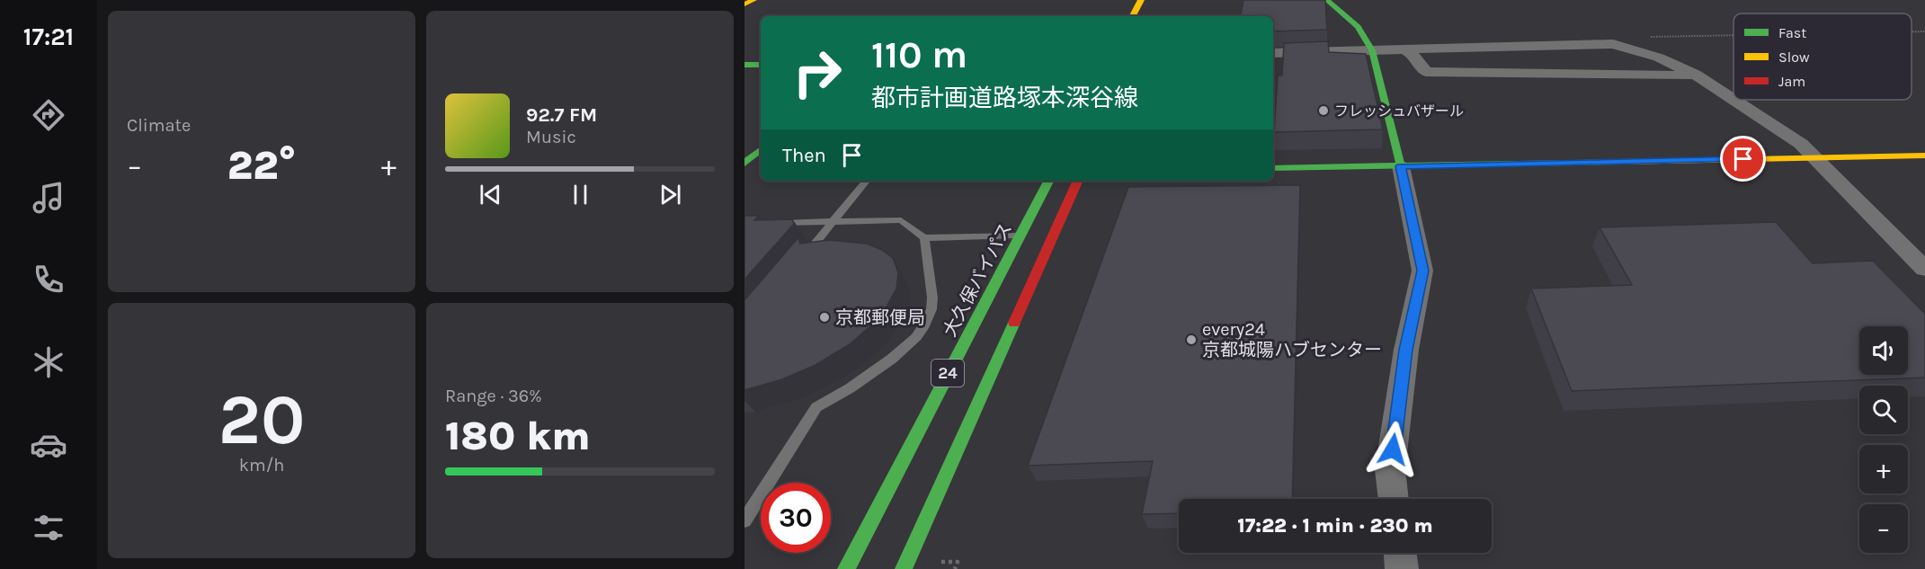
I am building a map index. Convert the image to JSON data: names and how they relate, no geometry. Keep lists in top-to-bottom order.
{
  "streets": {
    "main road": ["大久保バイパス", "24"]
  },
  "places": ["フレッシュバザール", "京都郵便局", "every24 京都城陽ハブセンター"],
  "legend": ["Fast", "Slow", "Jam"],
  "page": {
    "tabs": "17:21",
    "tile": [
      "Climate",
      ["20", "km/h"],
      ["Range · 36%", "180 km"]
    ],
    "turn": ["110 m", "都市計画道路塚本深谷線"],
    "song": ["92.7 FM", "Music"],
    "then": "Then",
    "heat": ["−", "22°", "+"],
    "map_buttons": ["+", "−"],
    "limit": "30",
    "trip": "17:22 · 1 min · 230 m"
  }
}
